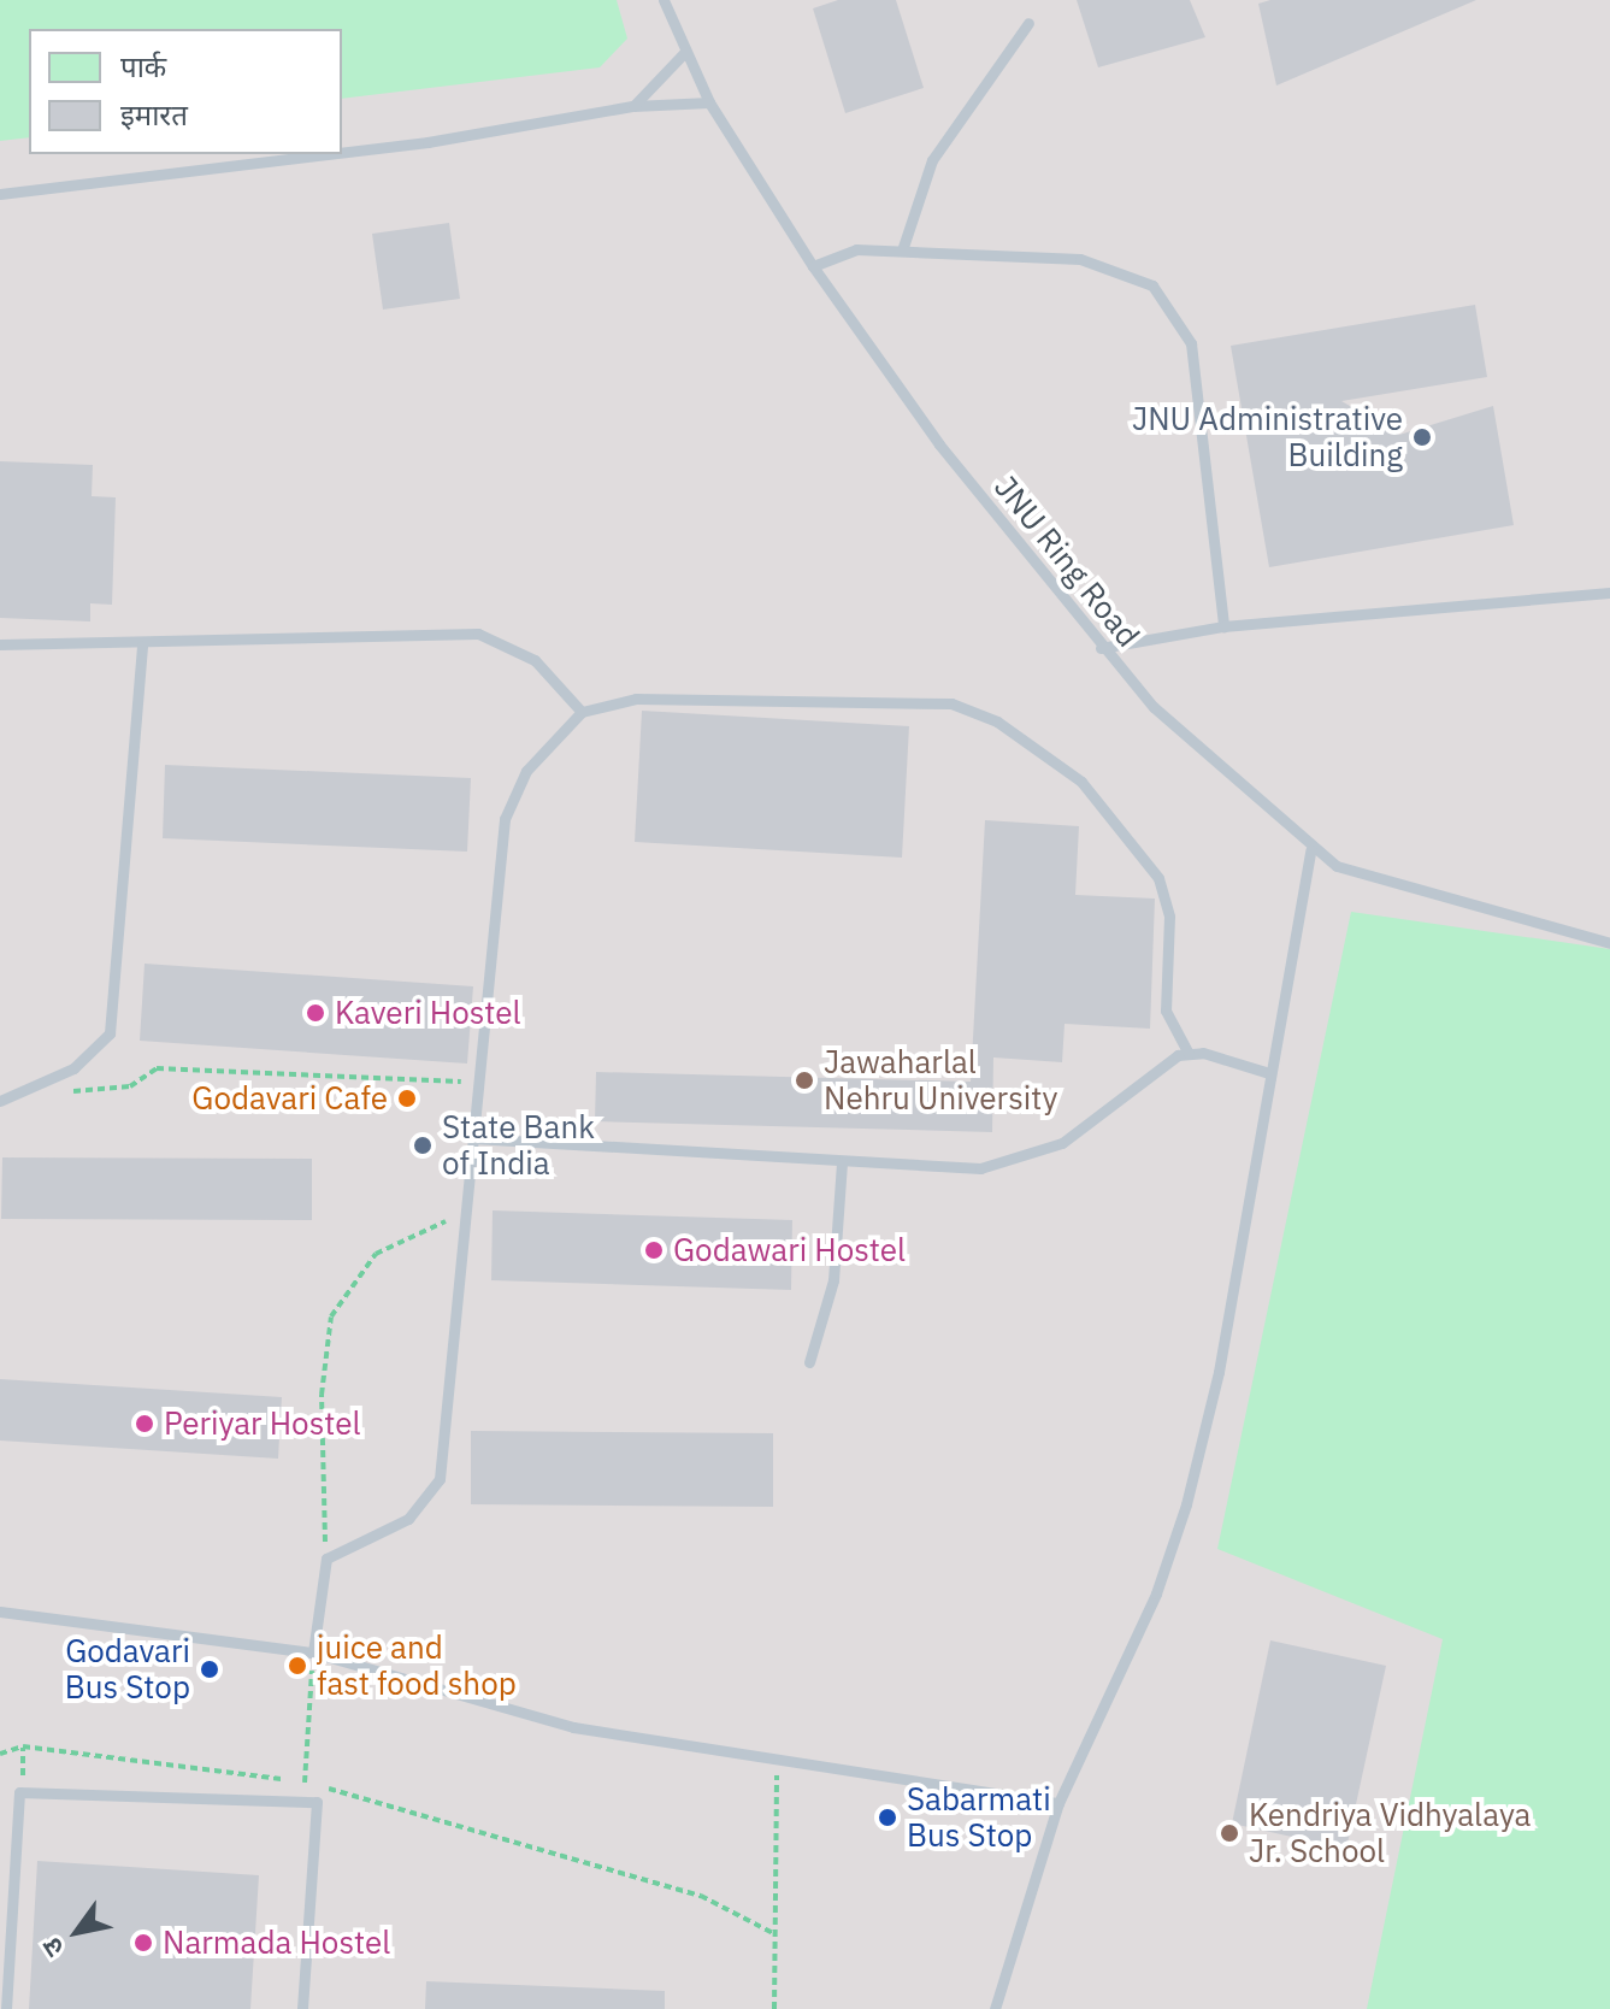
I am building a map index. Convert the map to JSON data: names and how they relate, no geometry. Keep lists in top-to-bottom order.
{
  "streets": {
    "lane": ["JNU Ring Road"]
  },
  "places": [
    "JNU Administrative Building",
    "Kaveri Hostel",
    "Jawaharlal Nehru University",
    "Godavari Cafe",
    "State Bank of India",
    "Godawari Hostel",
    "Periyar Hostel",
    "juice and fast food shop",
    "Godavari Bus Stop",
    "Sabarmati Bus Stop",
    "Kendriya Vidhyalaya Jr. School",
    "Narmada Hostel"
  ],
  "legend": ["पार्क", "इमारत"],
  "north": "bottom left"
}
